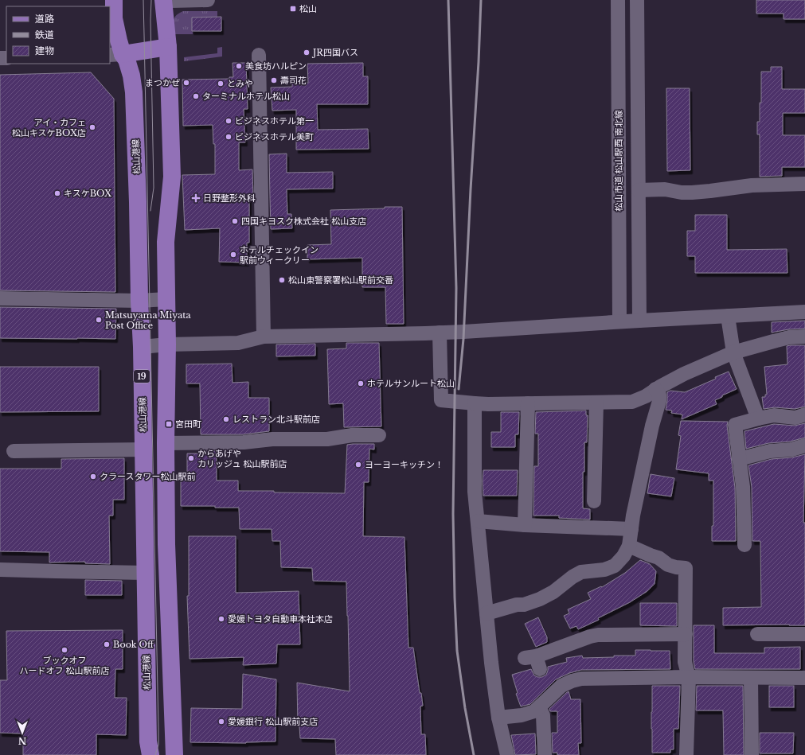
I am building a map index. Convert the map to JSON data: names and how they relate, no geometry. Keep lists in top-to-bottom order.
{
  "streets": {
    "main road": ["松山港線", "19"],
    "street": ["松山市道 松山駅西 南北線"]
  },
  "places": {
    "transit": ["松山", "宮田町"],
    "other": [
      "JR四国バス",
      "美食坊ハルピン",
      "壽司花",
      "まつかぜ",
      "とみや",
      "ターミナルホテル松山",
      "ビジネスホテル第一",
      "アイ・カフェ 松山キスケBOX店",
      "ビジネスホテル美町",
      "キスケBOX",
      "四国キヨスク株式会社 松山支店",
      "ホテルチェックイン 駅前ウィークリー",
      "松山東警察署松山駅前交番",
      "Matsuyama Miyata Post Office",
      "ホテルサンルート松山",
      "レストラン北斗駅前店",
      "からあげや カリッジュ 松山駅前店",
      "ヨーヨーキッチン！",
      "クラースタワー松山駅前",
      "愛媛トヨタ自動車本社本店",
      "Book Off",
      "ブックオフ ハードオフ 松山駅前店",
      "愛媛銀行 松山駅前支店"
    ],
    "health": ["日野整形外科"]
  },
  "legend": ["道路", "鉄道", "建物"],
  "north": "bottom"
}
